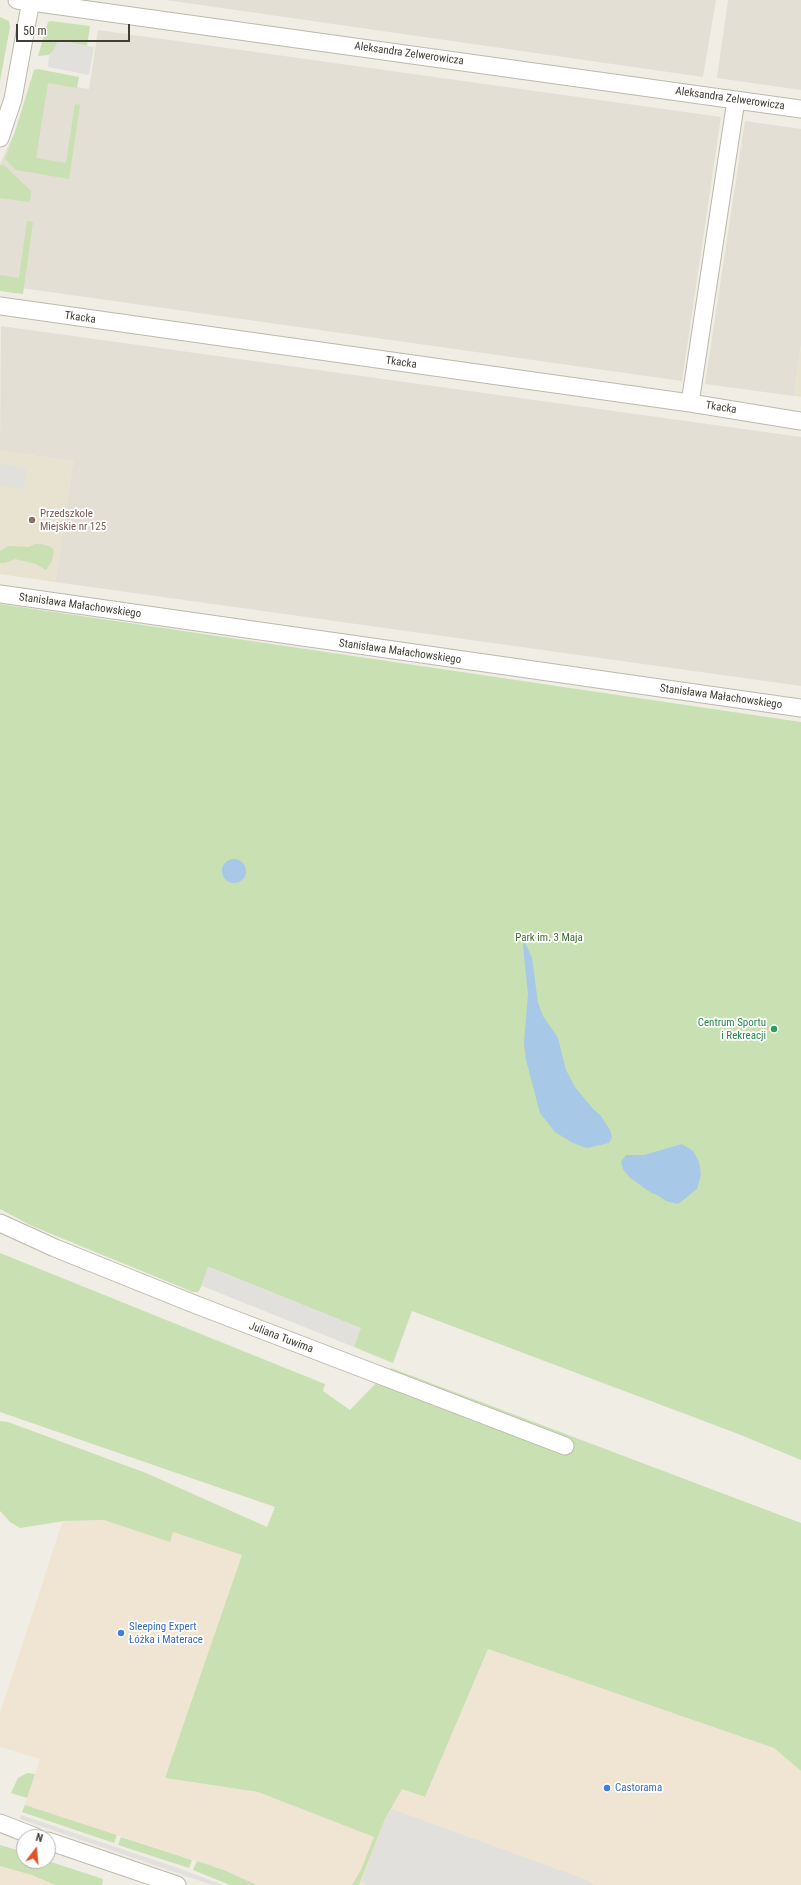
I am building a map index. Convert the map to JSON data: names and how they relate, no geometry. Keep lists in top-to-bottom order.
{
  "streets": {
    "street": [
      "Aleksandra Zelwerowicza",
      "Tkacka",
      "Stanisława Małachowskiego",
      "Juliana Tuwima"
    ]
  },
  "parks": ["Park im. 3 Maja"],
  "places": [
    "Przedszkole Miejskie nr 125",
    "Centrum Sportu i Rekreacji",
    "Sleeping Expert Łóżka i Materace",
    "Castorama"
  ],
  "scale_bar": "50 m",
  "north": "top"
}
